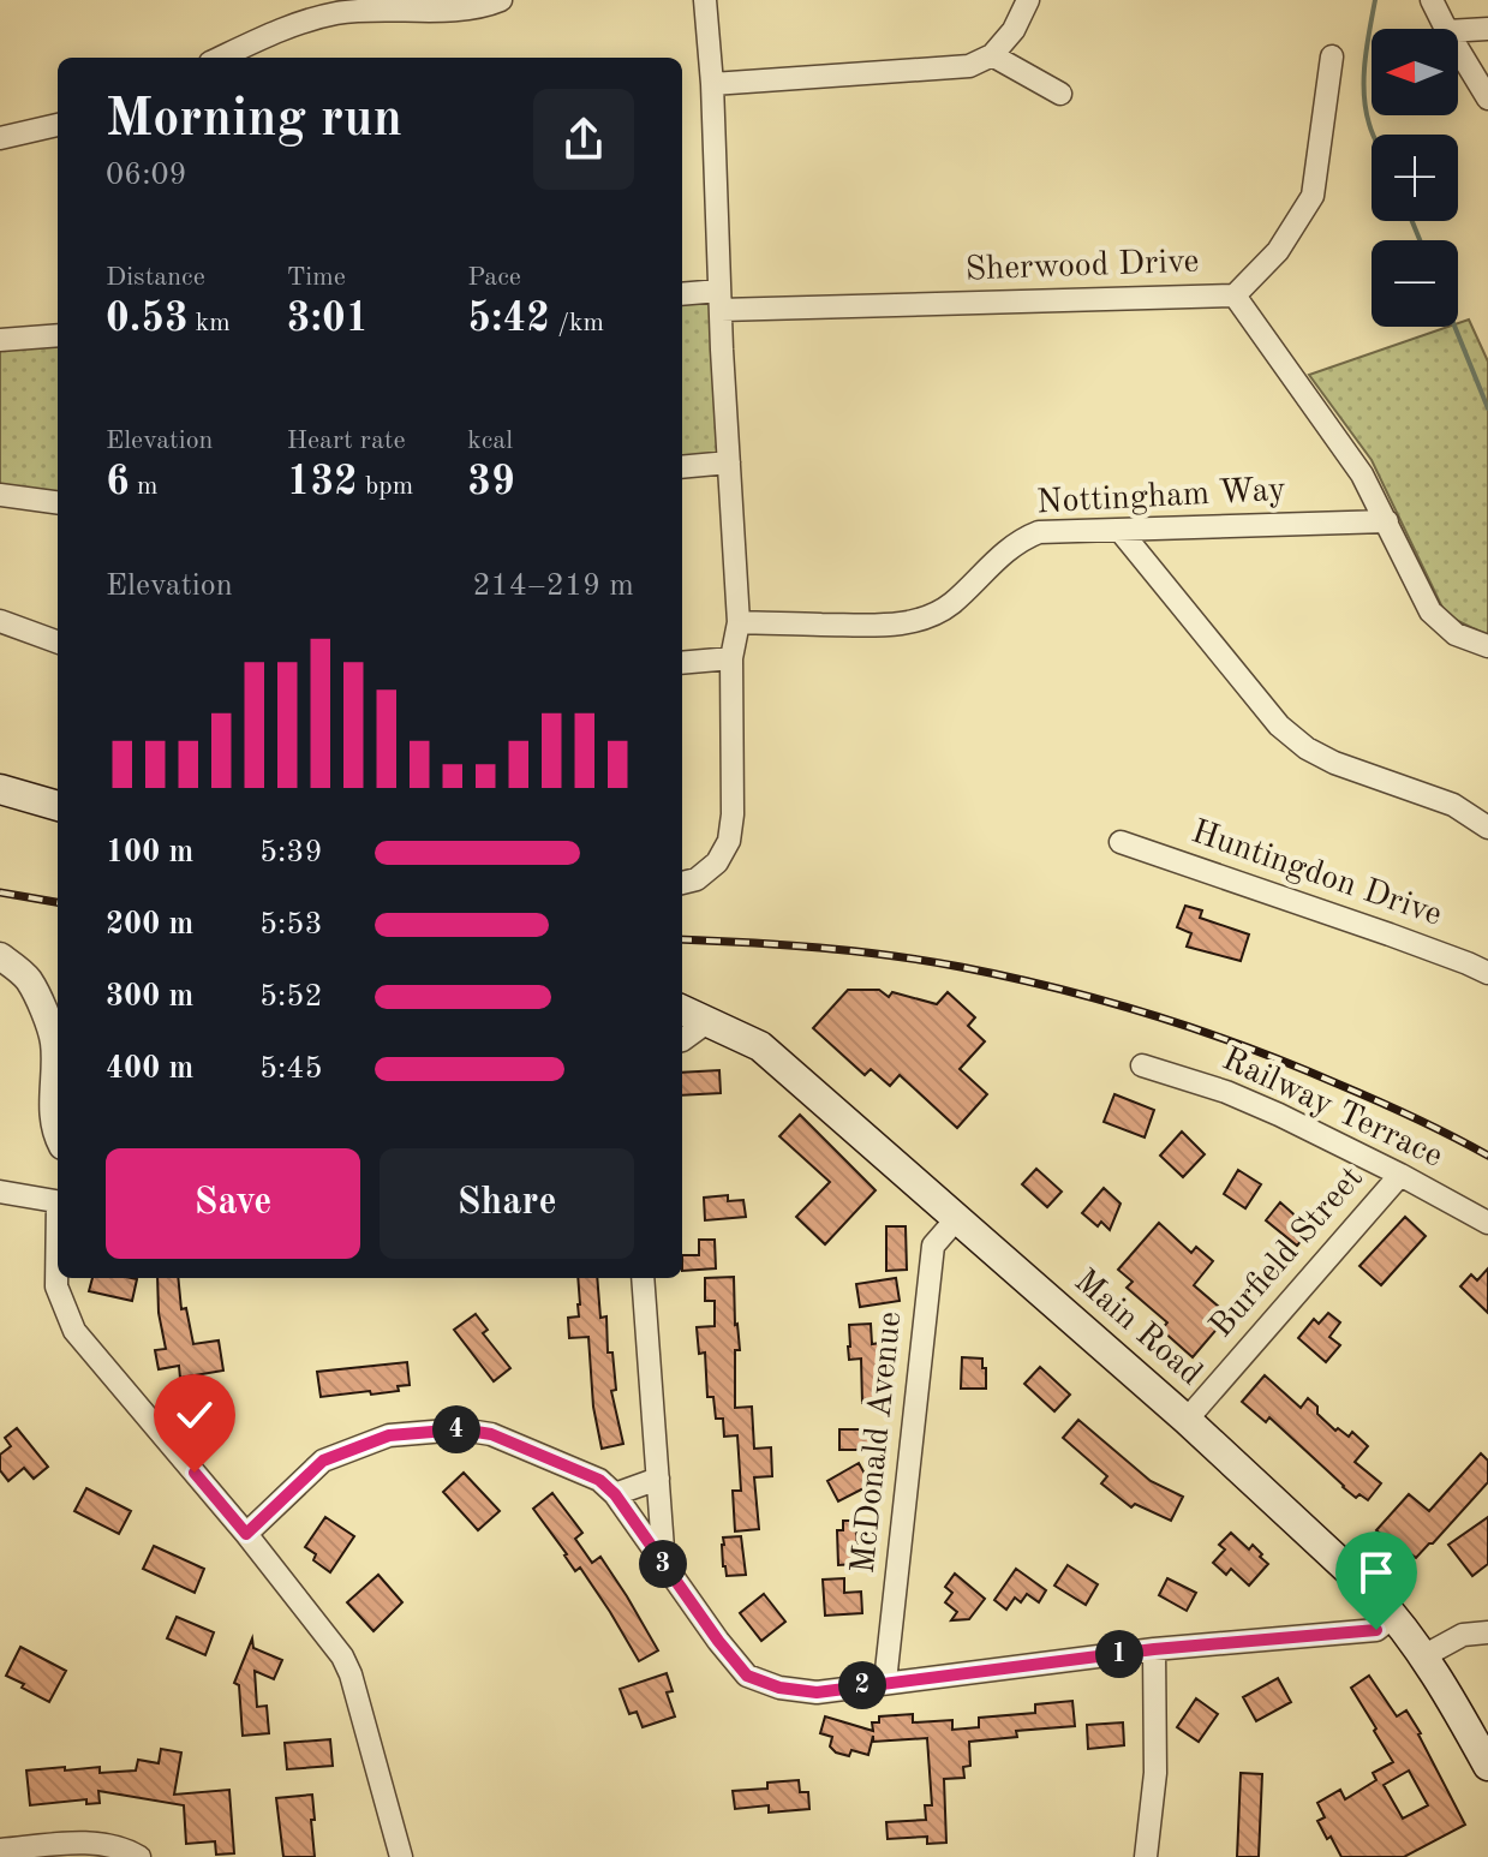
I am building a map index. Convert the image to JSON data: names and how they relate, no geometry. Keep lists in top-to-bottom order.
{
  "streets": {
    "main road": ["Main Road"],
    "street": [
      "Sherwood Drive",
      "Nottingham Way",
      "Huntingdon Drive",
      "Railway Terrace",
      "Burfield Street",
      "McDonald Avenue"
    ]
  },
  "crossings": [
    ["Sherwood Drive", "Nottingham Way"],
    ["Railway Terrace", "Burfield Street"],
    ["Burfield Street", "Main Road"],
    ["Main Road", "McDonald Avenue"]
  ],
  "north": "left",
  "page": {
    "map_buttons": ["+", "−"],
    "heading": ["Morning run", "06:09"],
    "stats": [
      ["Distance", "0.53 km"],
      ["Time", "3:01"],
      ["Pace", "5:42 /km"],
      ["Elevation", "6 m"],
      ["Heart rate", "132 bpm"],
      ["kcal", "39"]
    ],
    "chart": ["Elevation", "214–219 m"],
    "list": [
      {
        "name": "100 m",
        "note": "5:39"
      },
      {
        "name": "200 m",
        "note": "5:53"
      },
      {
        "name": "300 m",
        "note": "5:52"
      },
      {
        "name": "400 m",
        "note": "5:45"
      }
    ],
    "buttons": ["Save", "Share"],
    "pins": [
      "4",
      "3",
      "1",
      "2"
    ]
  }
}
